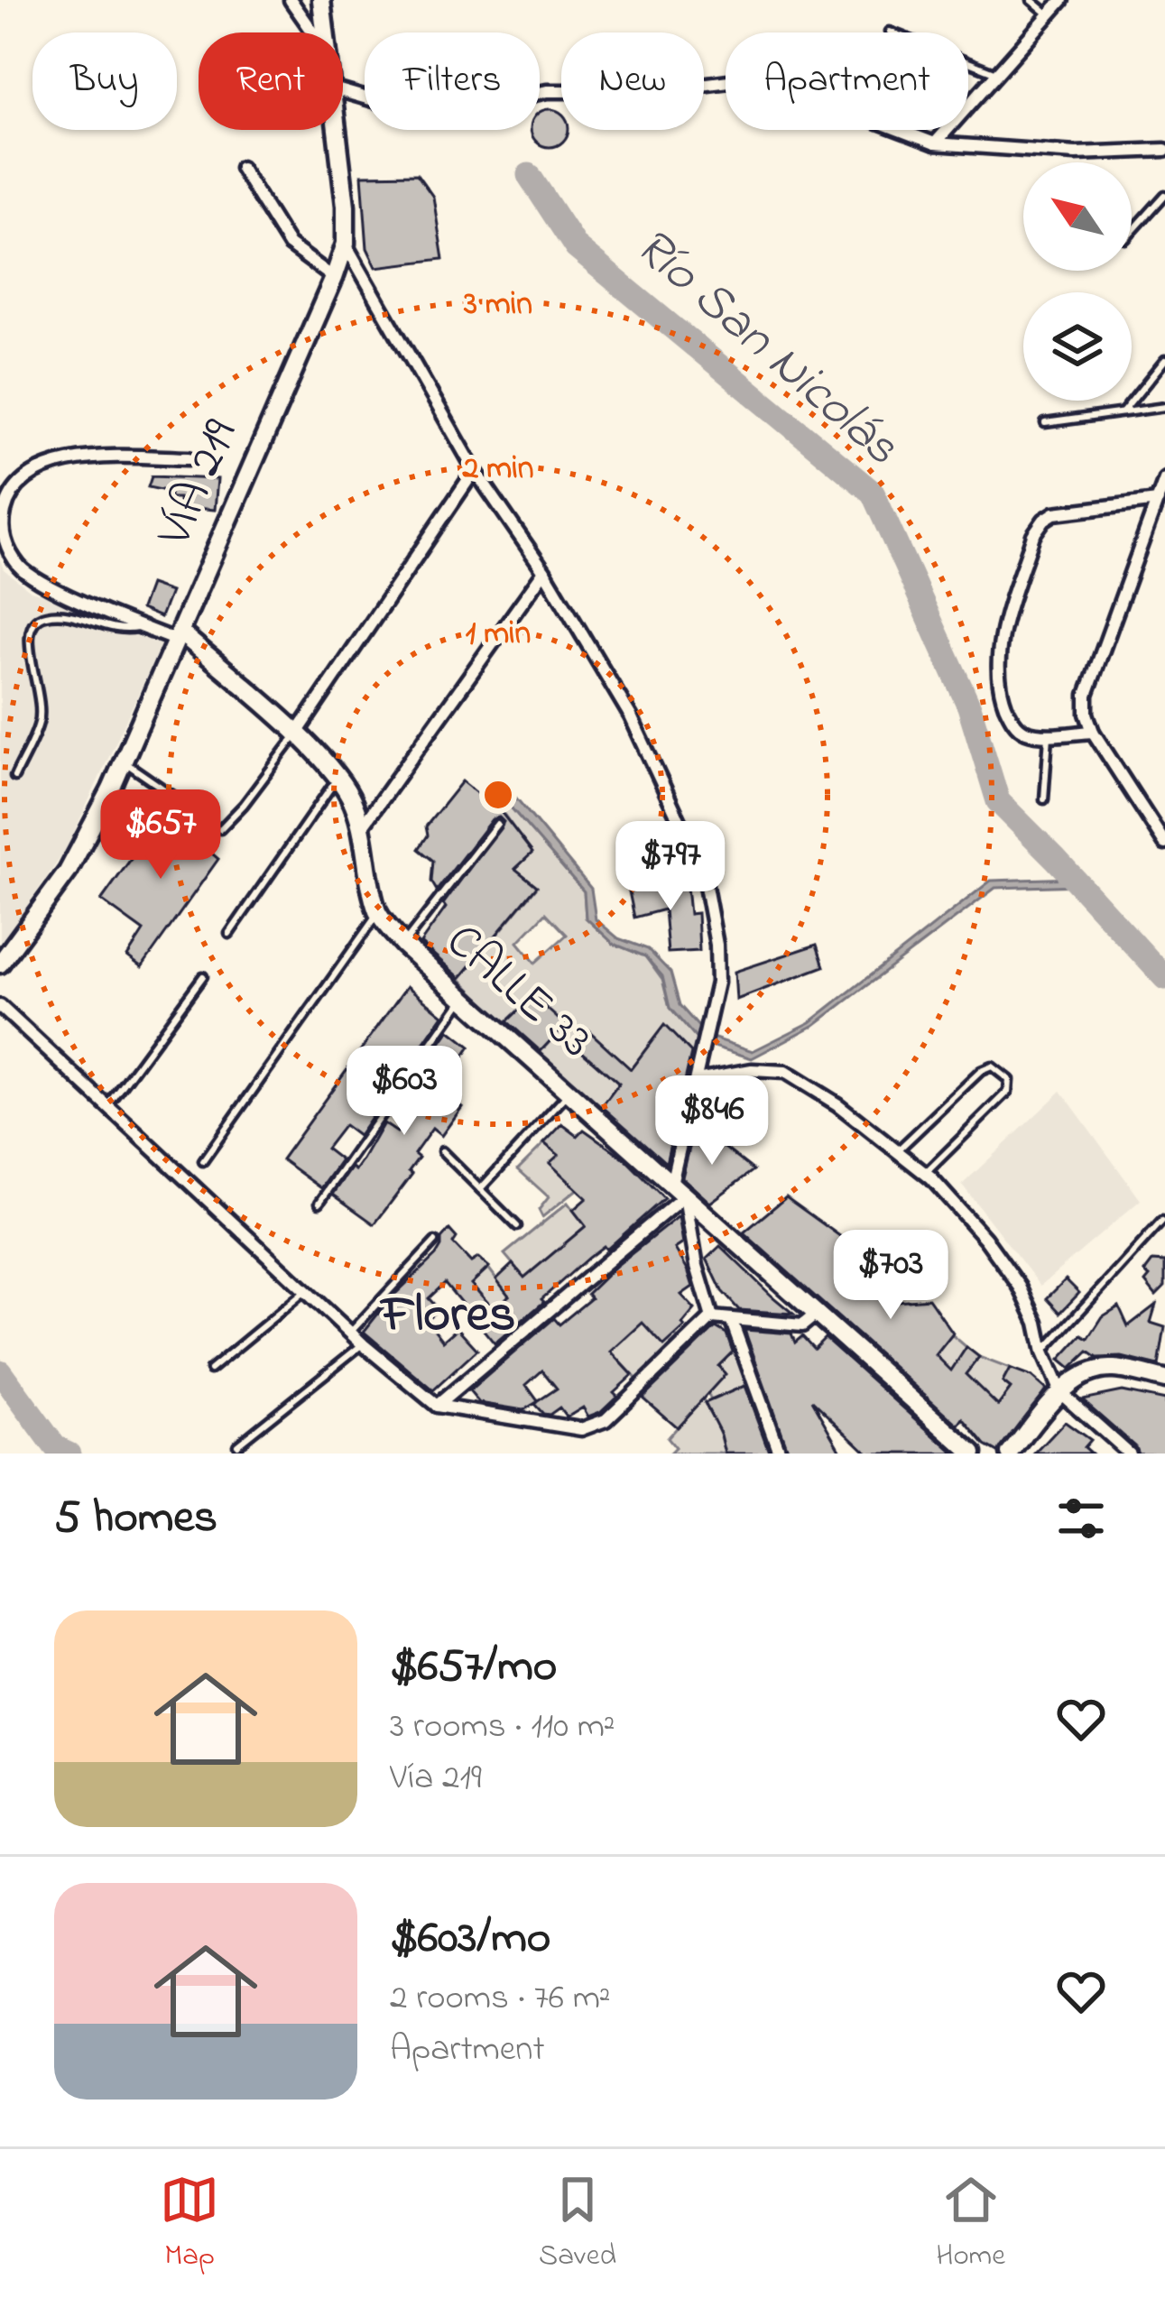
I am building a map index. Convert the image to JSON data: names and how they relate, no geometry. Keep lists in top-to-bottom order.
{
  "streets": {
    "main road": ["VÍA 219", "CALLE 33"]
  },
  "crossings": [
    ["VÍA 219", "CALLE 33"]
  ],
  "districts": ["Flores"],
  "water": ["Río San Nicolás"],
  "north": "top left",
  "page": {
    "chip": [
      "Buy",
      "Rent",
      "Filters",
      "New",
      "Apartment"
    ],
    "price": [
      "$657",
      "$797",
      "$603",
      "$846",
      "$703"
    ],
    "heading": "5 homes",
    "list": [
      {
        "name": "$657/mo",
        "note": "3 rooms · 110 m² · Vía 219"
      },
      {
        "name": "$603/mo",
        "note": "2 rooms · 76 m² · Apartment"
      }
    ],
    "tabs": ["Map", "Saved", "Home"]
  },
  "rings": ["3 min", "2 min", "1 min"]
}
